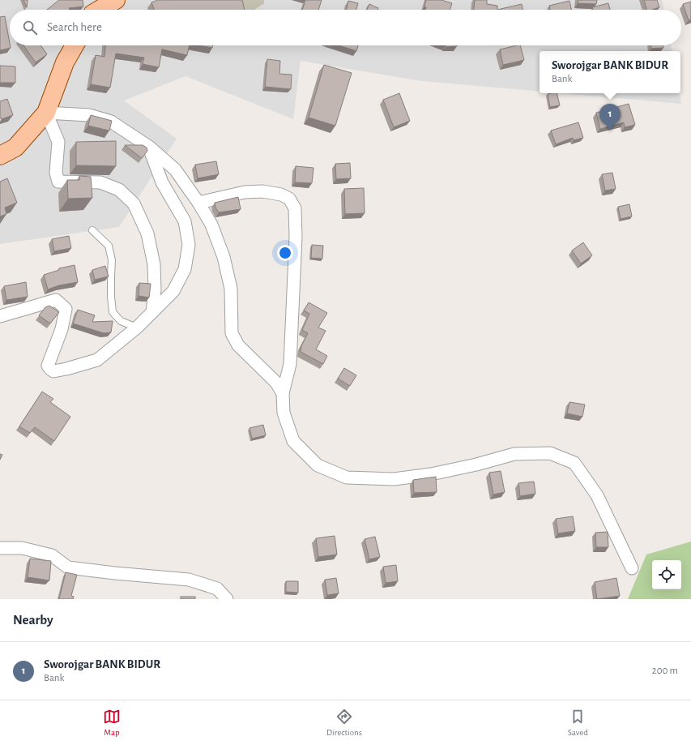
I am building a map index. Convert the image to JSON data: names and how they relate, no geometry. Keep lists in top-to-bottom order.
{
  "page": {
    "search": "Search here",
    "popup": ["Sworojgar BANK BIDUR", "Bank"],
    "pins": "1",
    "heading": "Nearby",
    "list": [
      {
        "mark": "1",
        "name": "Sworojgar BANK BIDUR",
        "note": "Bank",
        "value": "200 m"
      }
    ],
    "nav": ["Map", "Directions", "Saved"]
  }
}
